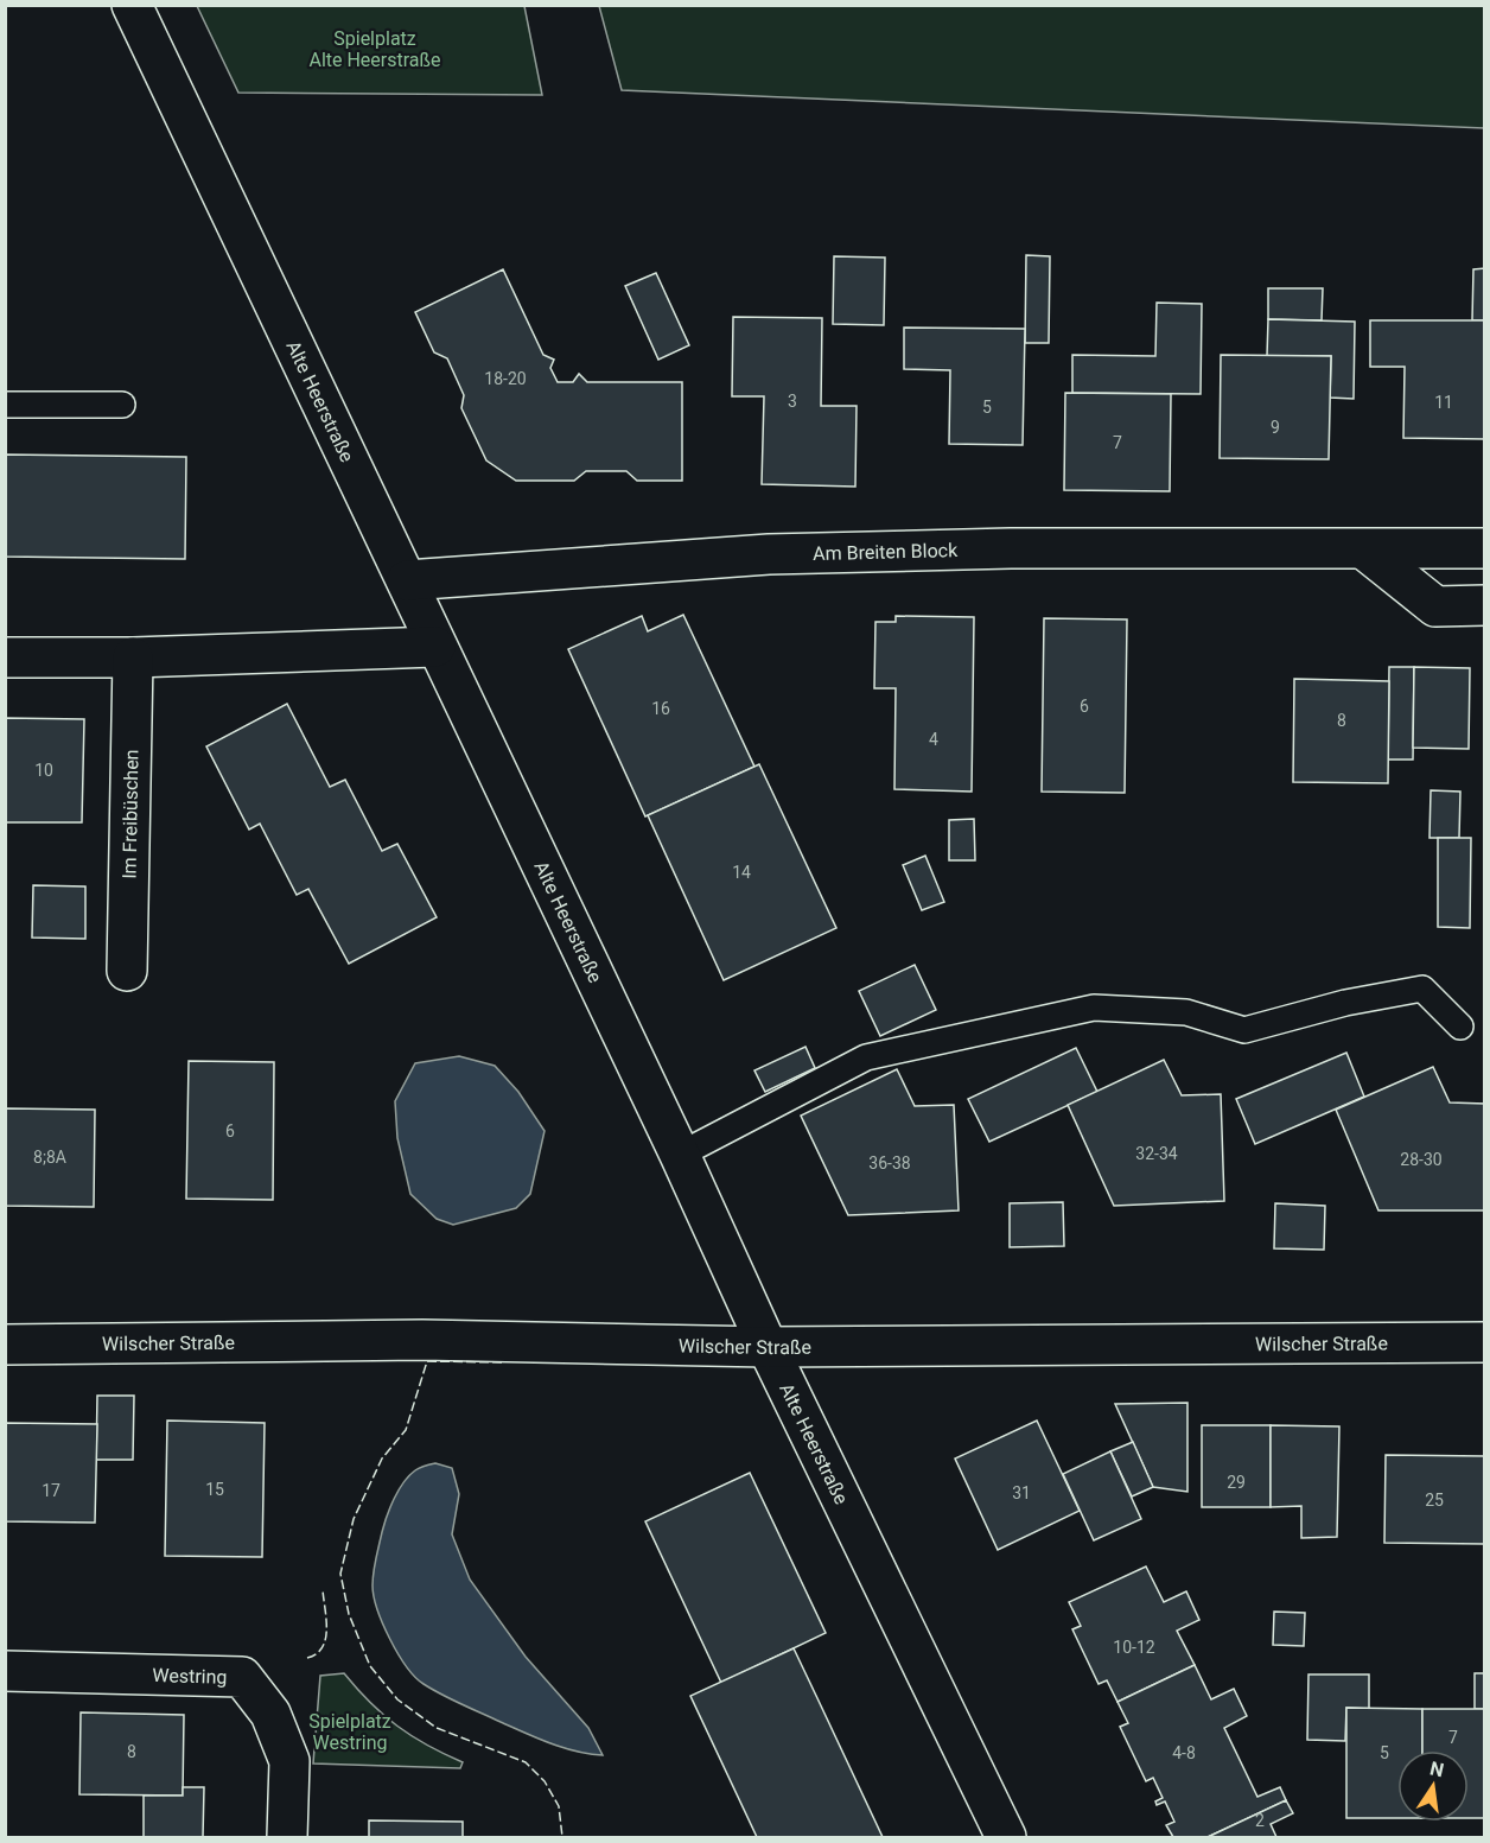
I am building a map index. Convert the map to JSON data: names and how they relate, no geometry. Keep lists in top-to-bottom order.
{
  "streets": {
    "street": [
      "Alte Heerstraße",
      "Am Breiten Block",
      "Im Freibüschen",
      "Wilscher Straße",
      "Westring"
    ]
  },
  "crossings": [
    ["Alte Heerstraße", "Am Breiten Block"],
    ["Alte Heerstraße", "Wilscher Straße"]
  ],
  "parks": ["Spielplatz Alte Heerstraße", "Spielplatz Westring"],
  "house_numbers": [
    "18-20",
    "3",
    "11",
    "5",
    "9",
    "7",
    "6",
    "16",
    "8",
    "4",
    "10",
    "14",
    "6",
    "32-34",
    "8;8A",
    "28-30",
    "36-38",
    "29",
    "15",
    "17",
    "31",
    "25",
    "10-12",
    "7",
    "8",
    "4-8",
    "5",
    "2"
  ],
  "north": "top"
}
